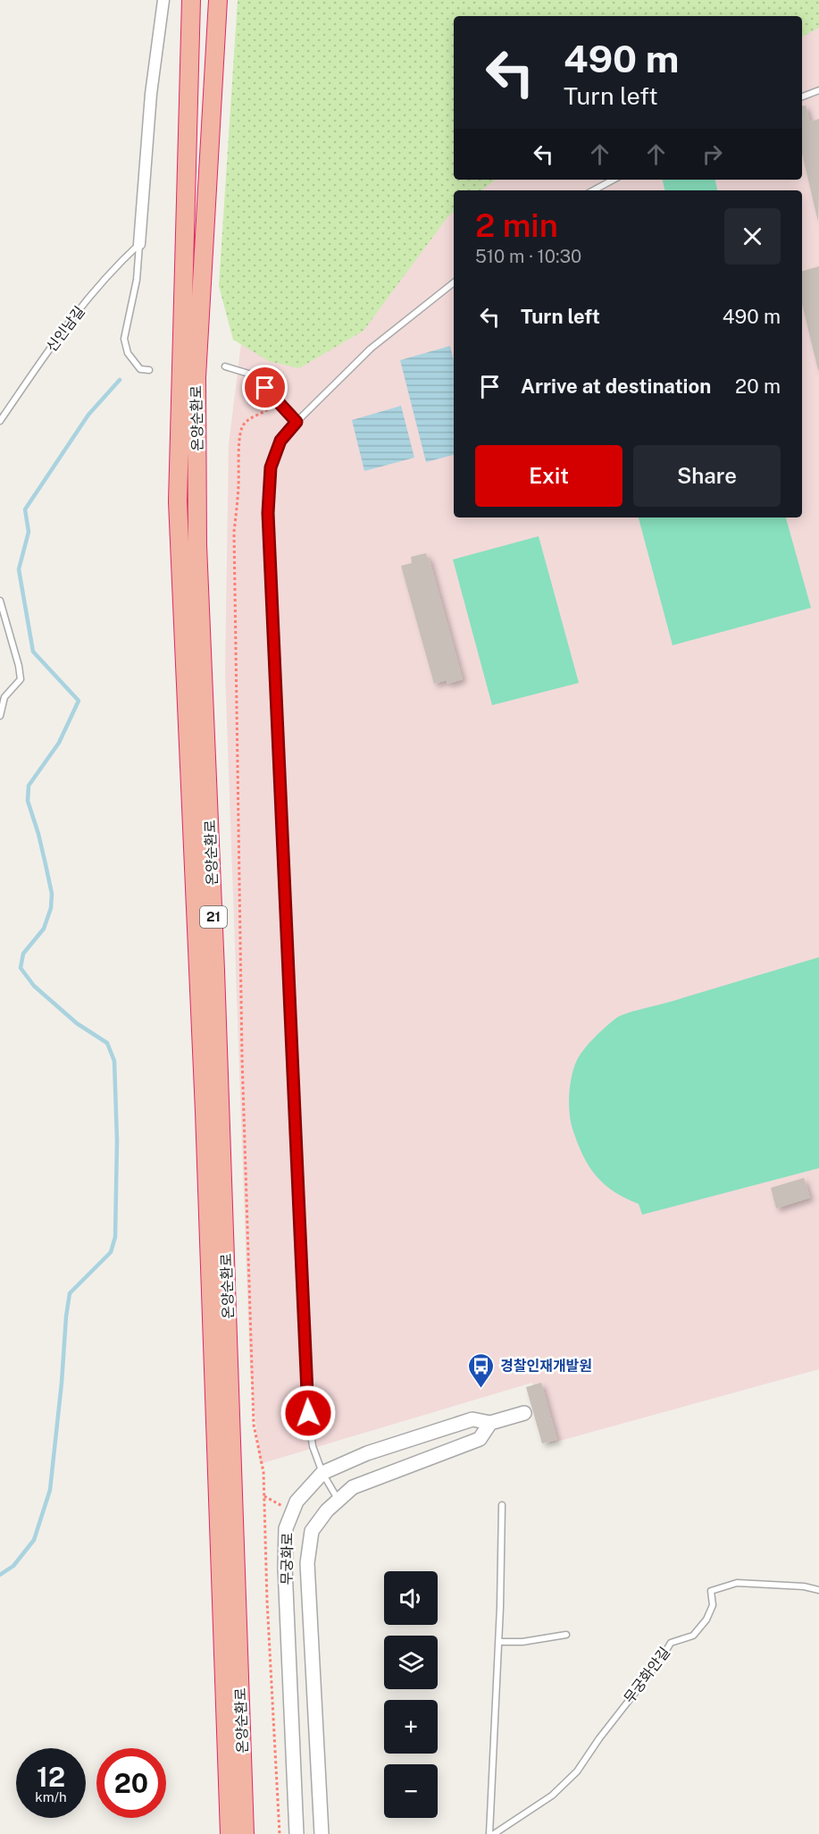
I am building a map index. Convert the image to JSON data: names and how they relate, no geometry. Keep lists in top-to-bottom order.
{
  "streets": {
    "highway": ["온양순환로", "21"],
    "street": ["무궁화로"],
    "lane": ["신인남길", "무궁화안길"]
  },
  "places": {
    "bus stop": ["경찰인재개발원"]
  },
  "page": {
    "turn": ["490 m", "Turn left"],
    "heading": ["2 min", "510 m · 10:30"],
    "list": [
      {
        "name": "Turn left",
        "value": "490 m"
      },
      {
        "name": "Arrive at destination",
        "value": "20 m"
      }
    ],
    "buttons": ["Exit", "Share"],
    "map_buttons": ["+", "−"],
    "speed": "12 km/h",
    "limit": "20"
  }
}
